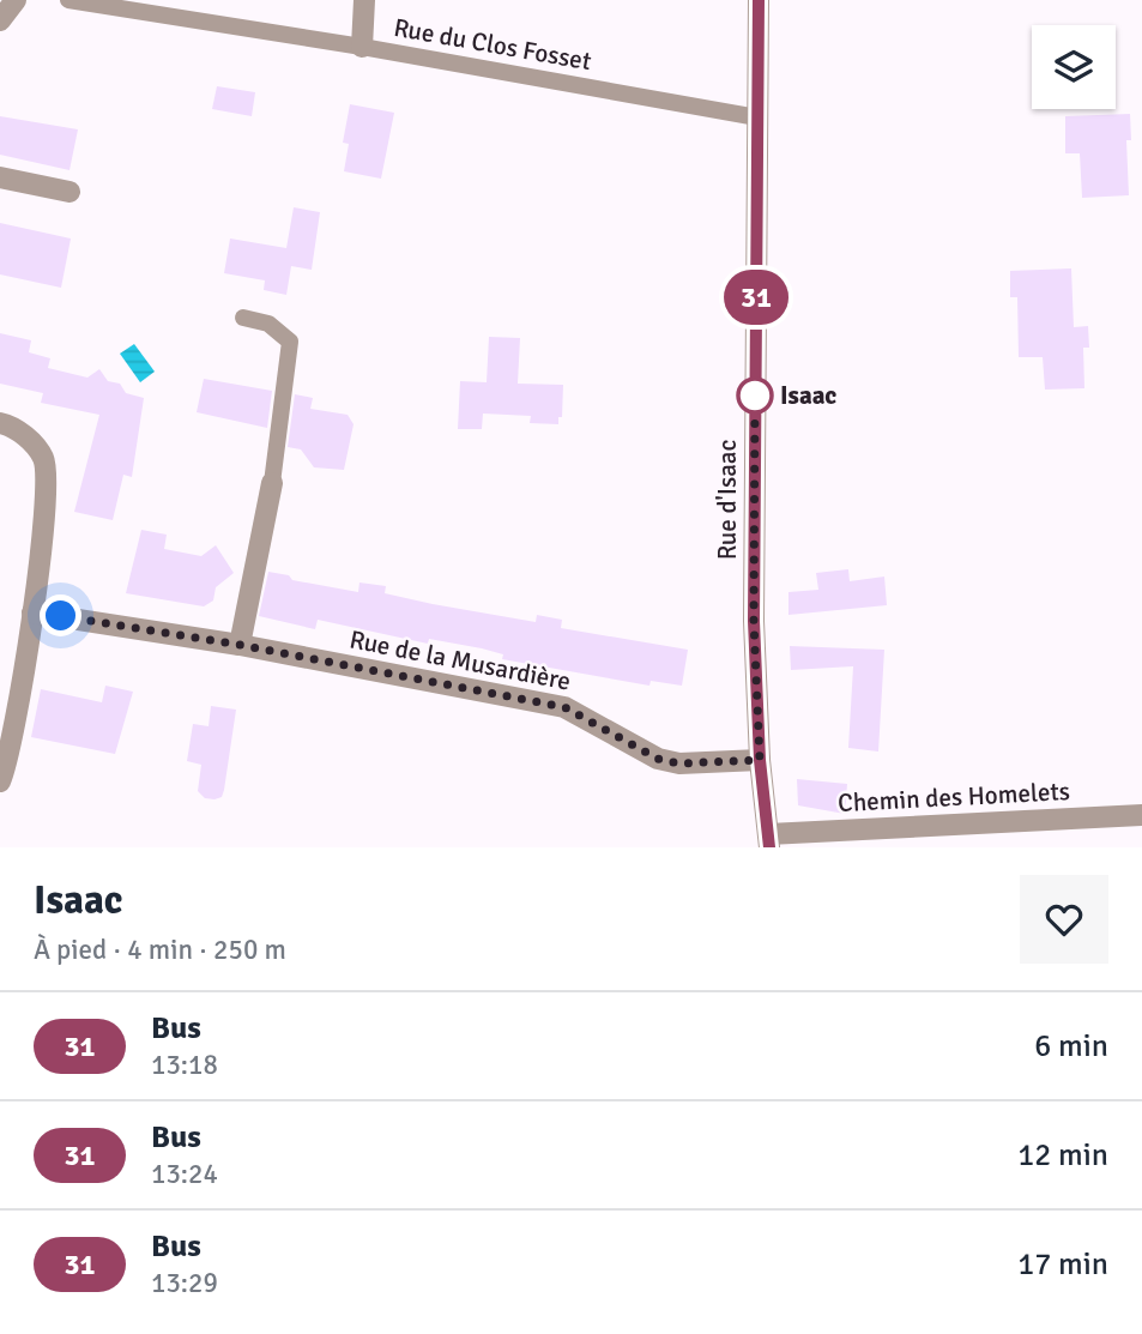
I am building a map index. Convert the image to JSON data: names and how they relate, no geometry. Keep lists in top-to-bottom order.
{
  "streets": {
    "street": ["Rue d'Isaac", "Rue de la Musardière", "Chemin des Homelets"],
    "lane": ["Rue du Clos Fosset"]
  },
  "crossings": [
    ["Rue du Clos Fosset", "Rue d'Isaac"],
    ["Rue d'Isaac", "Rue de la Musardière"],
    ["Rue d'Isaac", "Chemin des Homelets"]
  ],
  "places": ["Isaac"],
  "lines": ["bus line 31"],
  "page": {
    "on_map": "31",
    "heading": ["Isaac", "À pied · 4 min · 250 m"],
    "list": [
      {
        "mark": "31",
        "name": "Bus",
        "note": "13:18",
        "value": "6 min"
      },
      {
        "mark": "31",
        "name": "Bus",
        "note": "13:24",
        "value": "12 min"
      },
      {
        "mark": "31",
        "name": "Bus",
        "note": "13:29",
        "value": "17 min"
      }
    ]
  }
}
